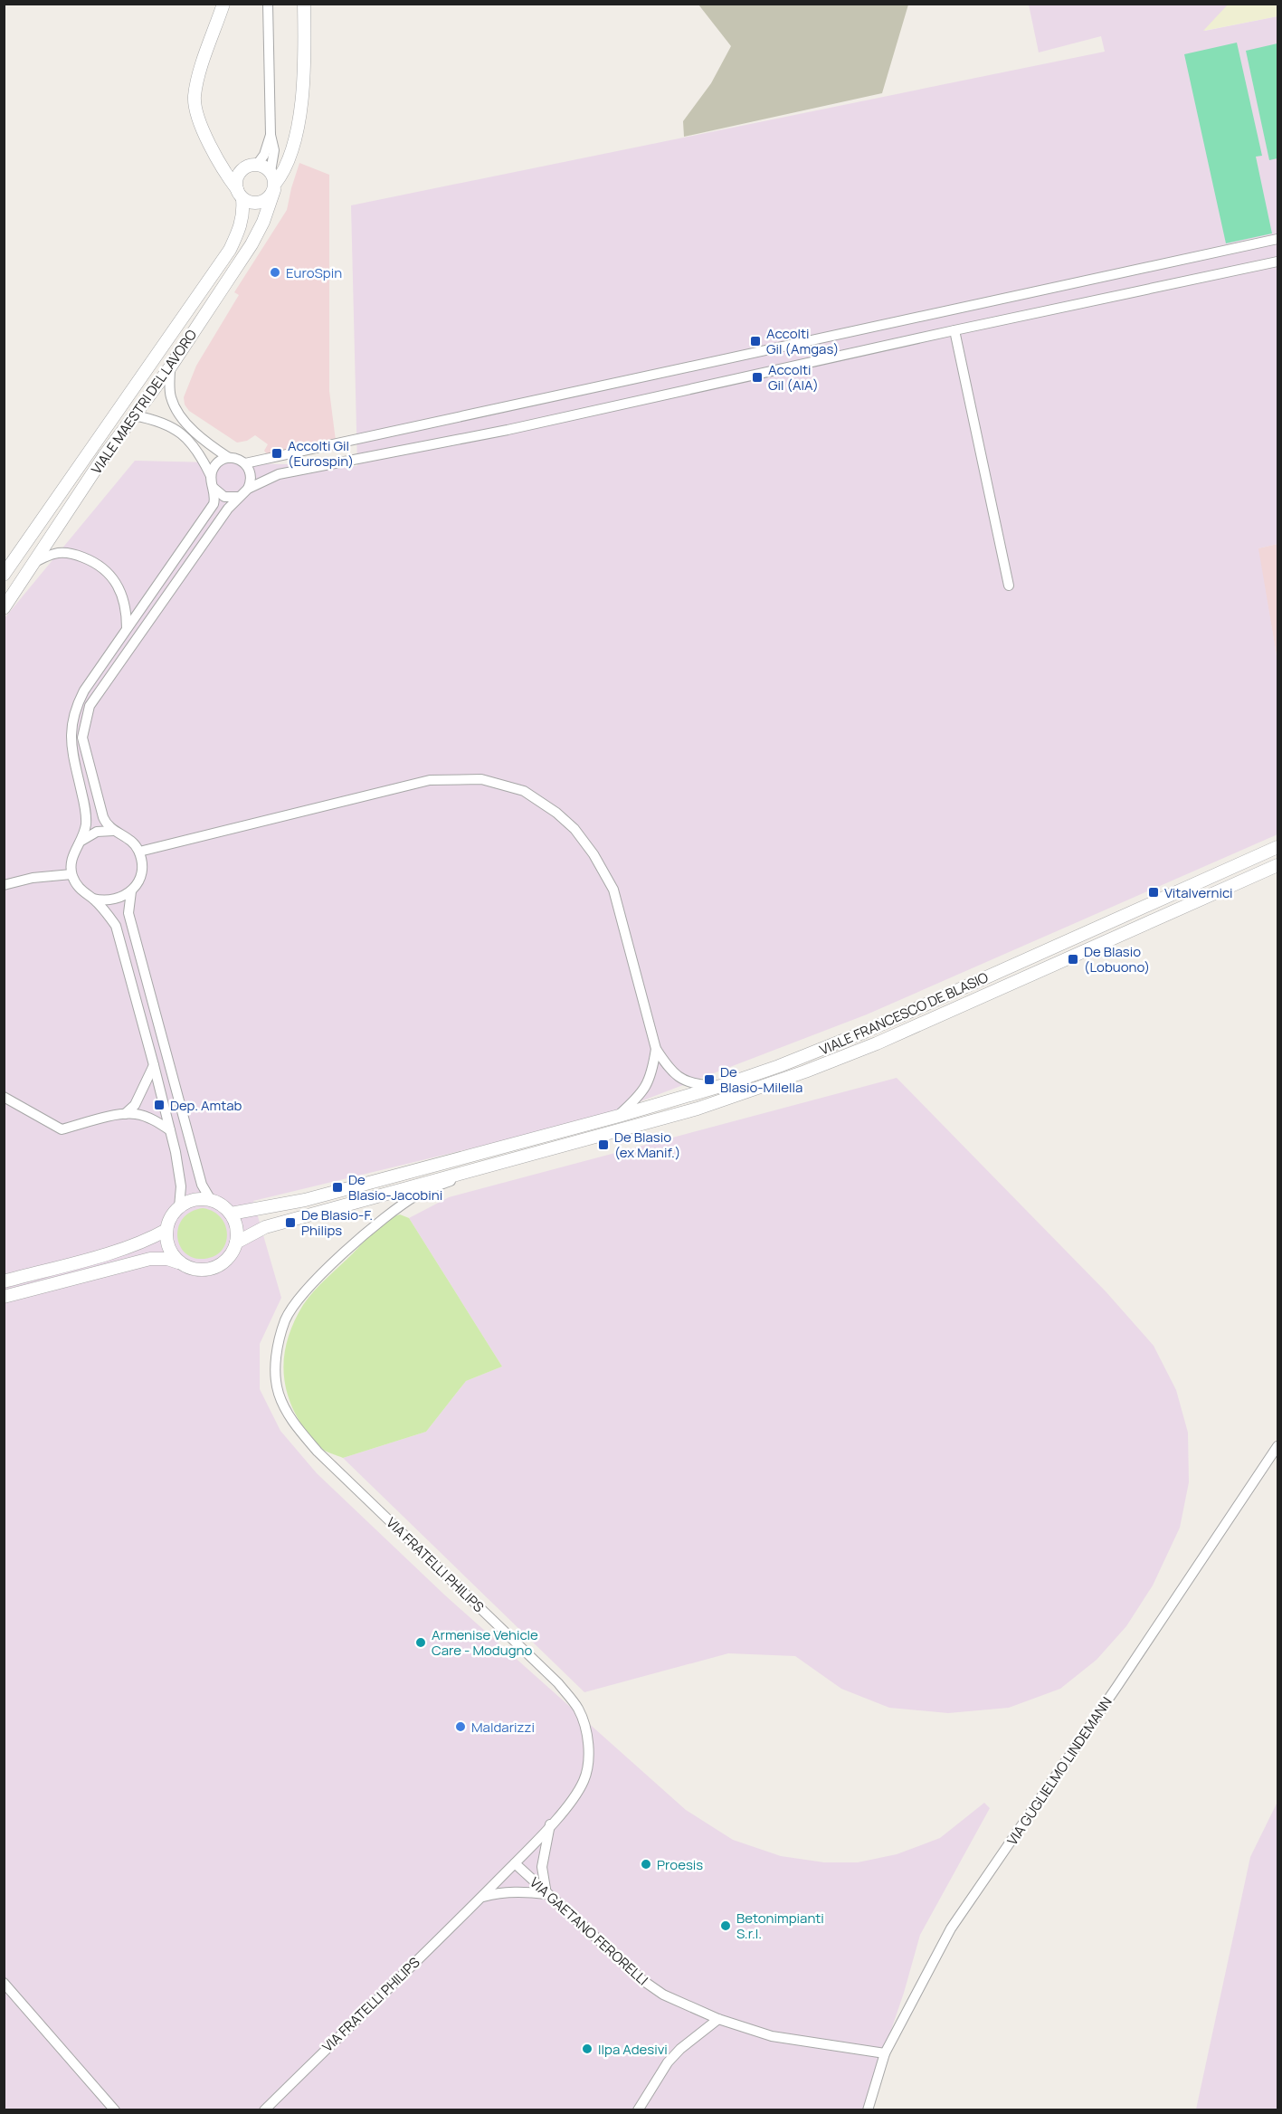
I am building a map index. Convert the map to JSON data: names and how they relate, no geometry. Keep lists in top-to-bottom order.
{
  "streets": {
    "street": [
      "VIALE MAESTRI DEL LAVORO",
      "VIALE FRANCESCO DE BLASIO",
      "VIA FRATELLI PHILIPS",
      "VIA GUGLIELMO LINDEMANN",
      "VIA GAETANO FERORELLI"
    ]
  },
  "crossings": [
    ["VIALE FRANCESCO DE BLASIO", "VIA FRATELLI PHILIPS"],
    ["VIA FRATELLI PHILIPS", "VIA GAETANO FERORELLI"],
    ["VIA GUGLIELMO LINDEMANN", "VIA GAETANO FERORELLI"]
  ],
  "places": {
    "other": [
      "EuroSpin",
      "Armenise Vehicle Care - Modugno",
      "Maldarizzi",
      "Proesis",
      "Betonimpianti S.r.l.",
      "Ilpa Adesivi"
    ],
    "transit": [
      "Accolti Gil (Amgas)",
      "Accolti Gil (AIA)",
      "Accolti Gil (Eurospin)",
      "Vitalvernici",
      "De Blasio (Lobuono)",
      "De Blasio-Milella",
      "Dep. Amtab",
      "De Blasio (ex Manif.)",
      "De Blasio-Jacobini",
      "De Blasio-F. Philips"
    ]
  }
}
